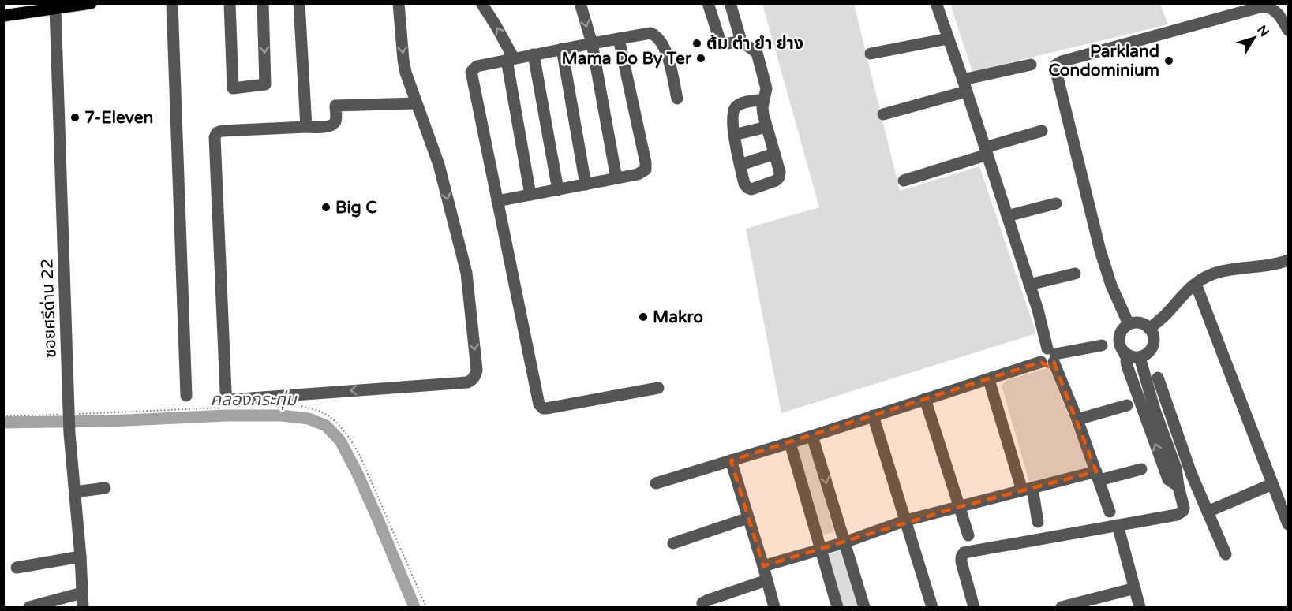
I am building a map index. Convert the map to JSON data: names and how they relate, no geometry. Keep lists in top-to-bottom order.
{
  "streets": {
    "street": ["ซอยศรีด่าน 22"]
  },
  "water": ["คลองกระทุ่ม"],
  "places": [
    "ต้ม ตำ ยำ ย่าง",
    "Mama Do By Ter",
    "Parkland Condominium",
    "7-Eleven",
    "Big C",
    "Makro"
  ],
  "north": "top right"
}
